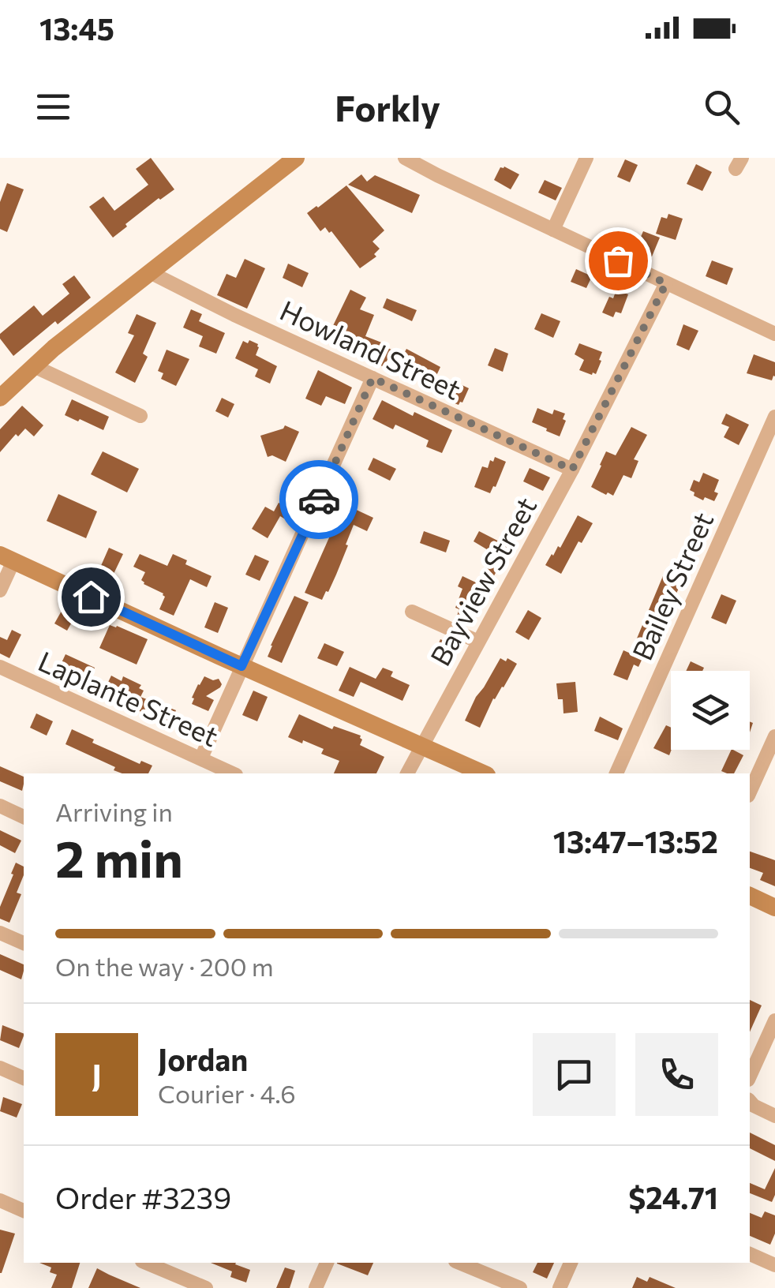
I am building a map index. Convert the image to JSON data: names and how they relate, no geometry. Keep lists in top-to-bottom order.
{
  "streets": {
    "street": [
      "Howland Street",
      "Bayview Street",
      "Bailey Street",
      "Laplante Street"
    ]
  },
  "crossings": [
    ["Howland Street", "Bayview Street"]
  ],
  "page": {
    "status": "13:45",
    "header": "Forkly",
    "heading": ["2 min", "Arriving in", "13:47–13:52"],
    "panel": [
      "Jordan",
      "Courier · 4.6",
      "Order #3239",
      "$24.71"
    ],
    "bar": "On the way · 200 m",
    "round": "J"
  }
}
